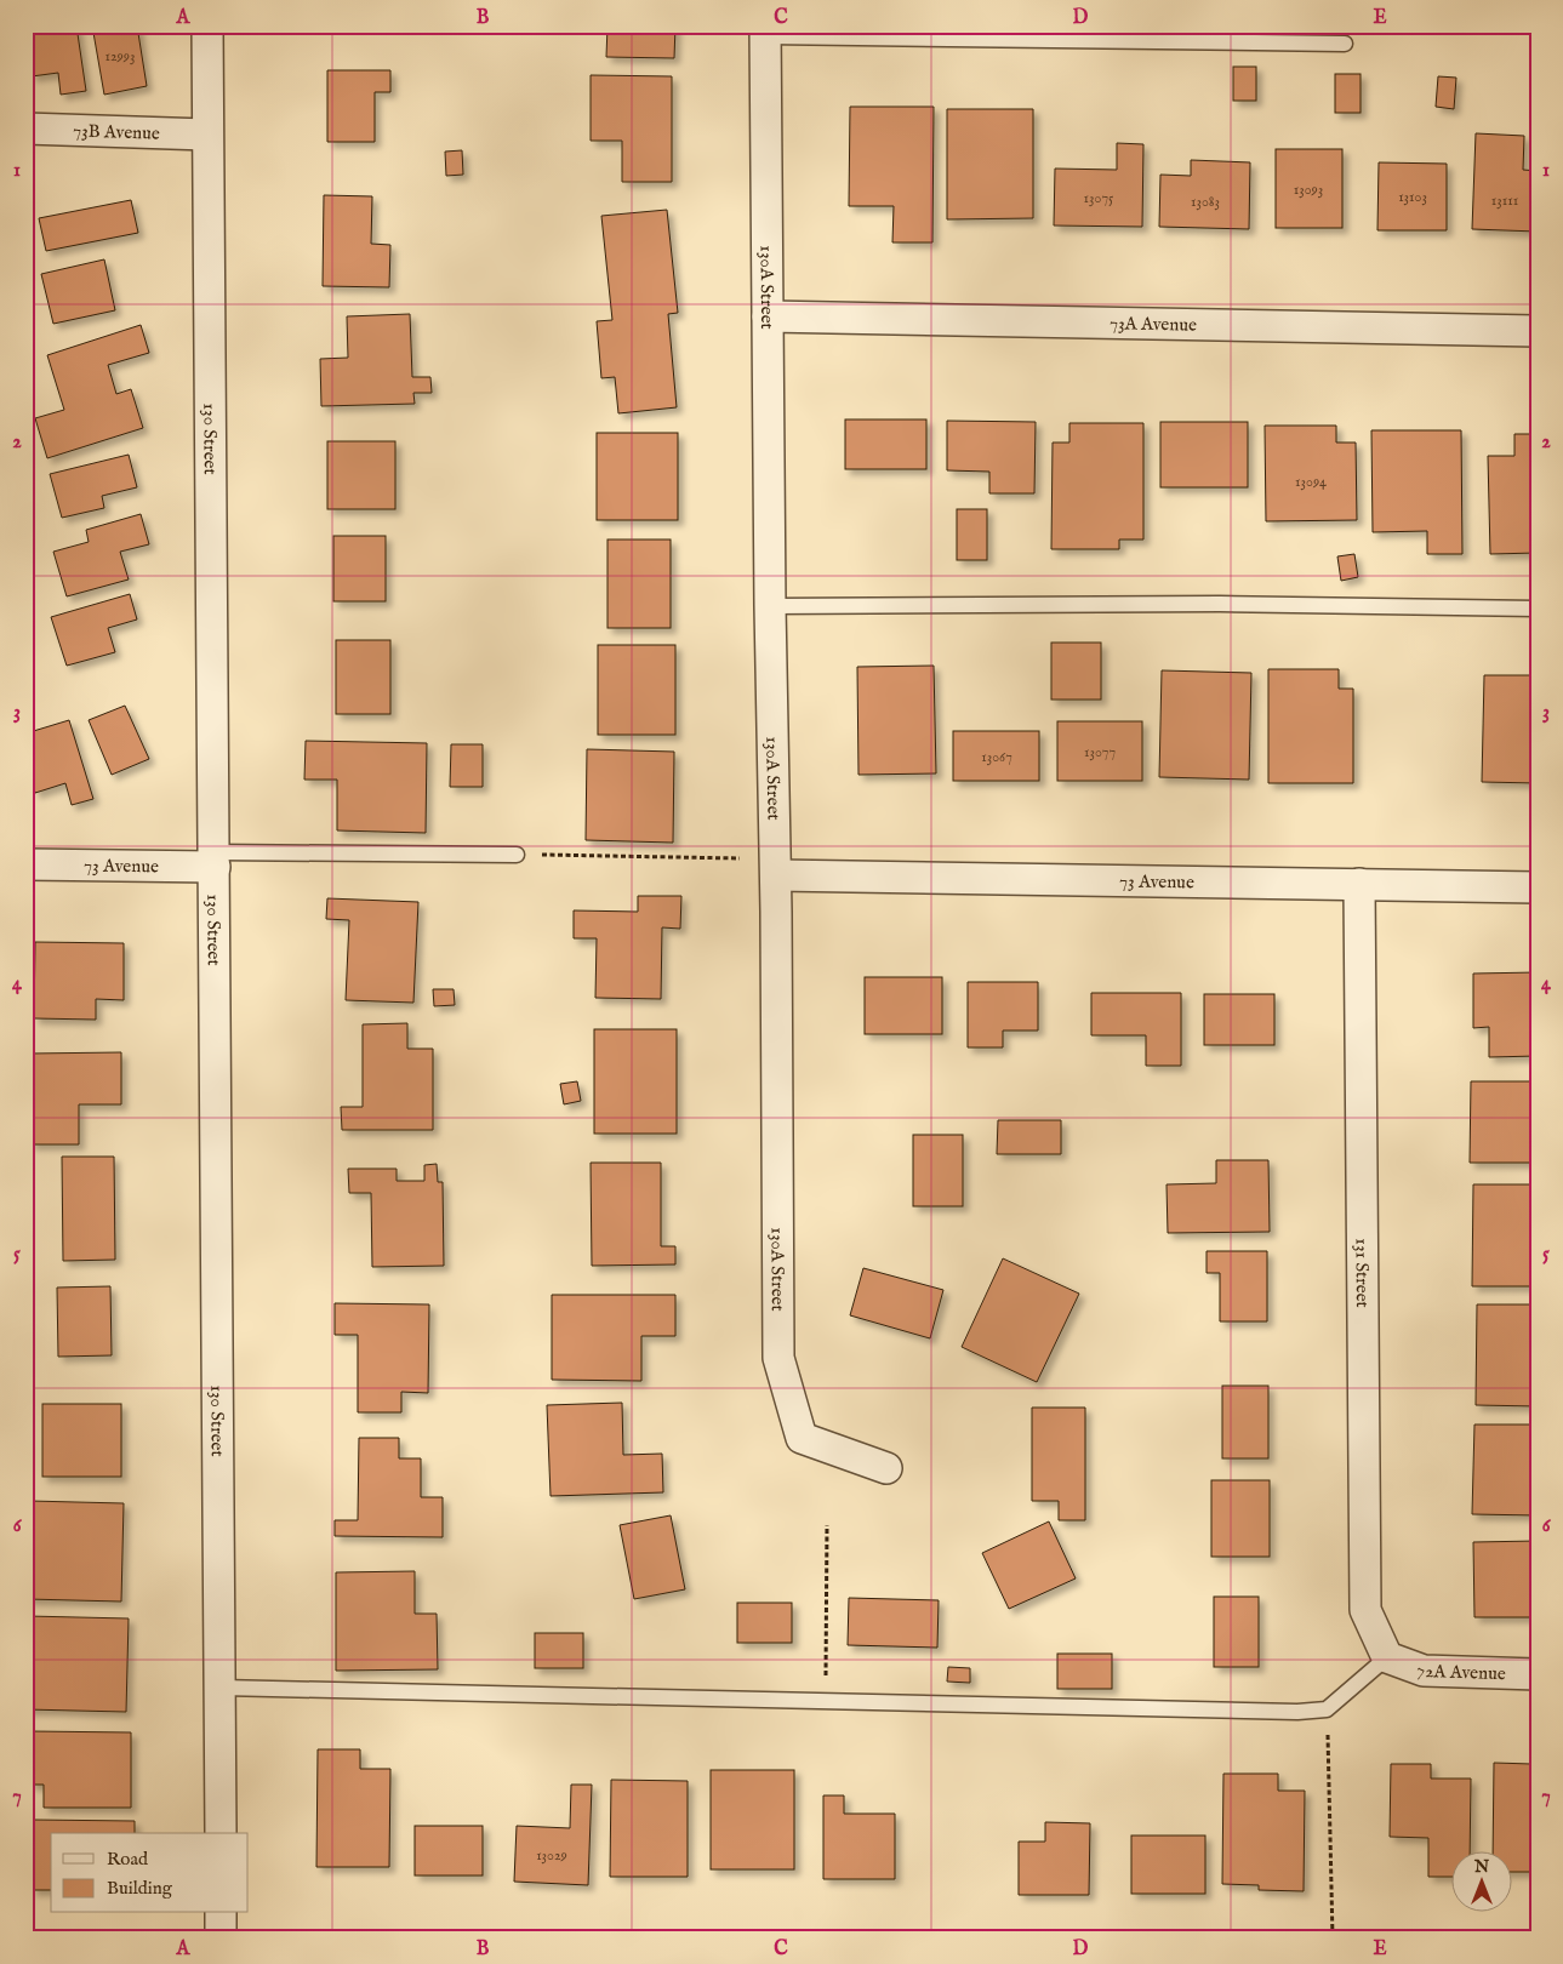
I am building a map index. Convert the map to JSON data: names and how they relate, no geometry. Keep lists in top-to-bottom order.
{
  "streets": {
    "street": [
      "73B Avenue",
      "130A Street",
      "73A Avenue",
      "130 Street",
      "73 Avenue",
      "131 Street",
      "72A Avenue"
    ]
  },
  "crossings": [
    ["73B Avenue", "130 Street"],
    ["130A Street", "73A Avenue"],
    ["130A Street", "73 Avenue"],
    ["130 Street", "73 Avenue"],
    ["73 Avenue", "131 Street"],
    ["131 Street", "72A Avenue"]
  ],
  "house_numbers": [
    "12993",
    "13093",
    "13103",
    "13075",
    "13111",
    "13083",
    "13094",
    "13077",
    "13067",
    "13029"
  ],
  "legend": ["Road", "Building"],
  "north": "top",
  "grid": {
    "columns": [
      "A",
      "B",
      "C",
      "D",
      "E"
    ],
    "rows": [
      "1",
      "2",
      "3",
      "4",
      "5",
      "6",
      "7"
    ]
  }
}
